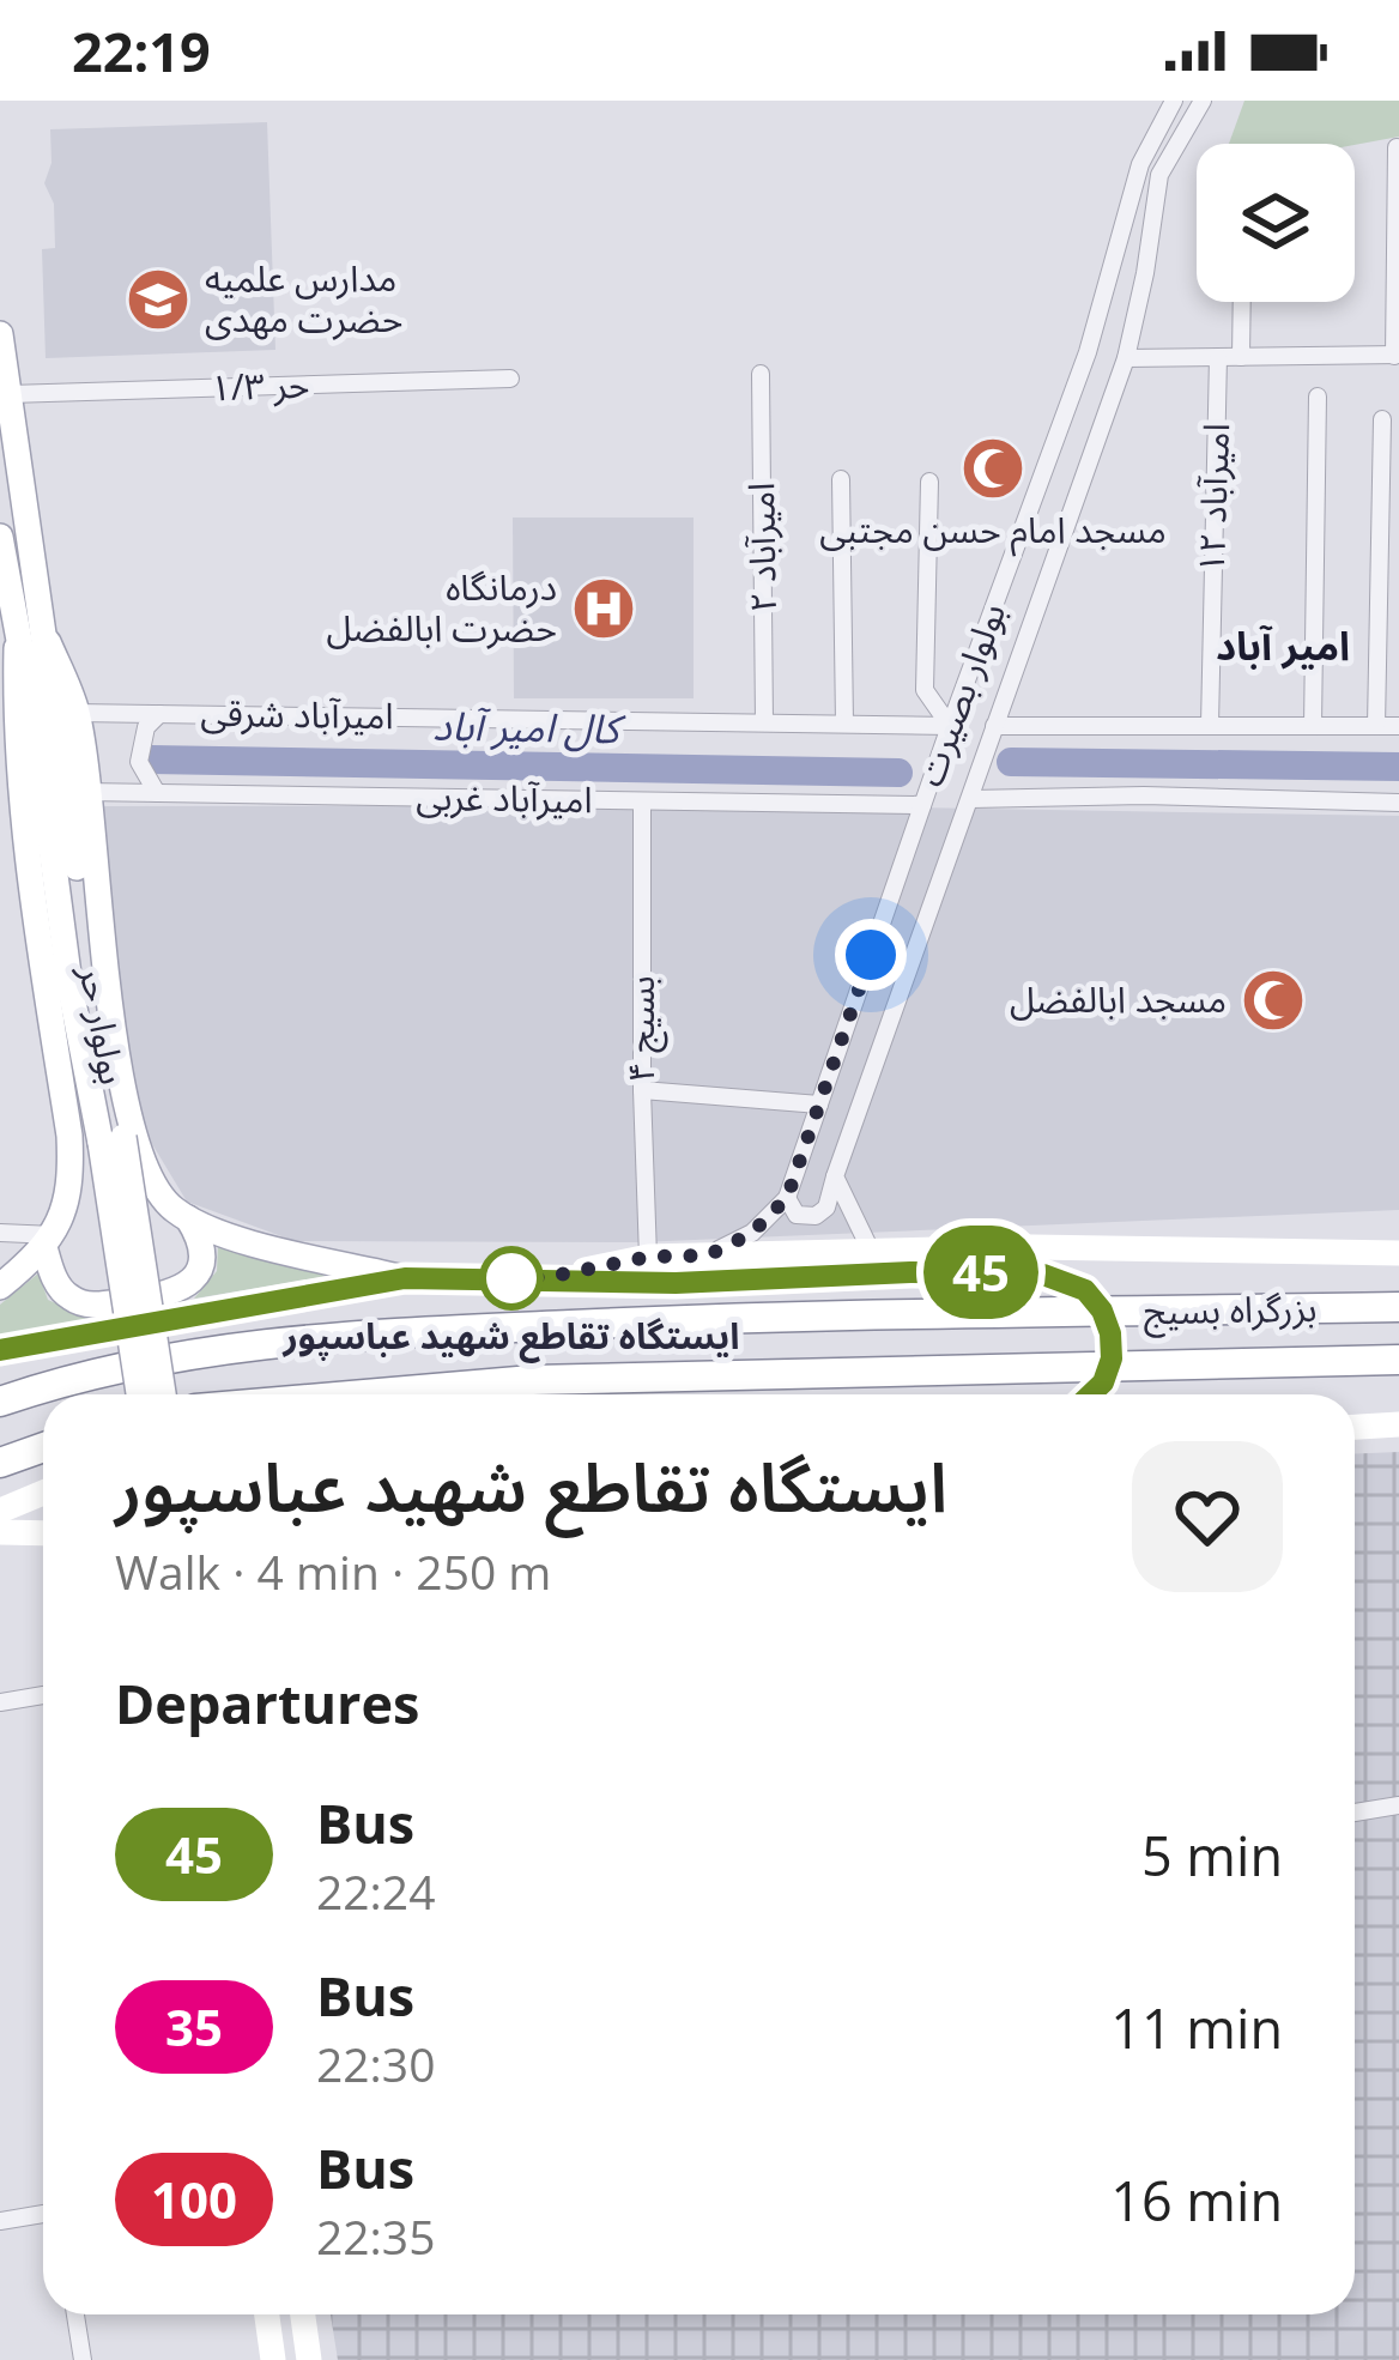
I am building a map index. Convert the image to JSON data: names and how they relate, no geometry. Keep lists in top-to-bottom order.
{
  "streets": {
    "highway": ["بزرگراه بسیج"],
    "main road": ["بولوار حر"],
    "street": [
      "حر ۱/۳",
      "امیرآباد ۱۲",
      "امیرآباد ۲",
      "بولوار بصیرت",
      "امیرآباد شرقی",
      "امیرآباد غربی",
      "بسیج ۴"
    ]
  },
  "crossings": [
    ["امیرآباد ۲", "امیرآباد شرقی"],
    ["بولوار بصیرت", "امیرآباد شرقی"],
    ["بولوار بصیرت", "امیرآباد غربی"],
    ["امیرآباد غربی", "بسیج ۴"]
  ],
  "districts": ["امیر آباد"],
  "water": ["کال امیر آباد"],
  "places": {
    "school or university": ["مدارس علمیه حضرت مهدی"],
    "mosque": ["مسجد امام حسن مجتبی", "مسجد ابالفضل"],
    "hospital": ["درمانگاه حضرت ابالفضل"],
    "other": ["ایستگاه تقاطع شهید عباسپور"]
  },
  "lines": ["bus line 45"],
  "page": {
    "status": "22:19",
    "on_map": "45",
    "heading": [
      ["ایستگاه تقاطع شهید عباسپور", "Walk · 4 min · 250 m"],
      "Departures"
    ],
    "list": [
      {
        "mark": "45",
        "name": "Bus",
        "note": "22:24",
        "value": "5 min"
      },
      {
        "mark": "35",
        "name": "Bus",
        "note": "22:30",
        "value": "11 min"
      },
      {
        "mark": "100",
        "name": "Bus",
        "note": "22:35",
        "value": "16 min"
      }
    ]
  }
}
